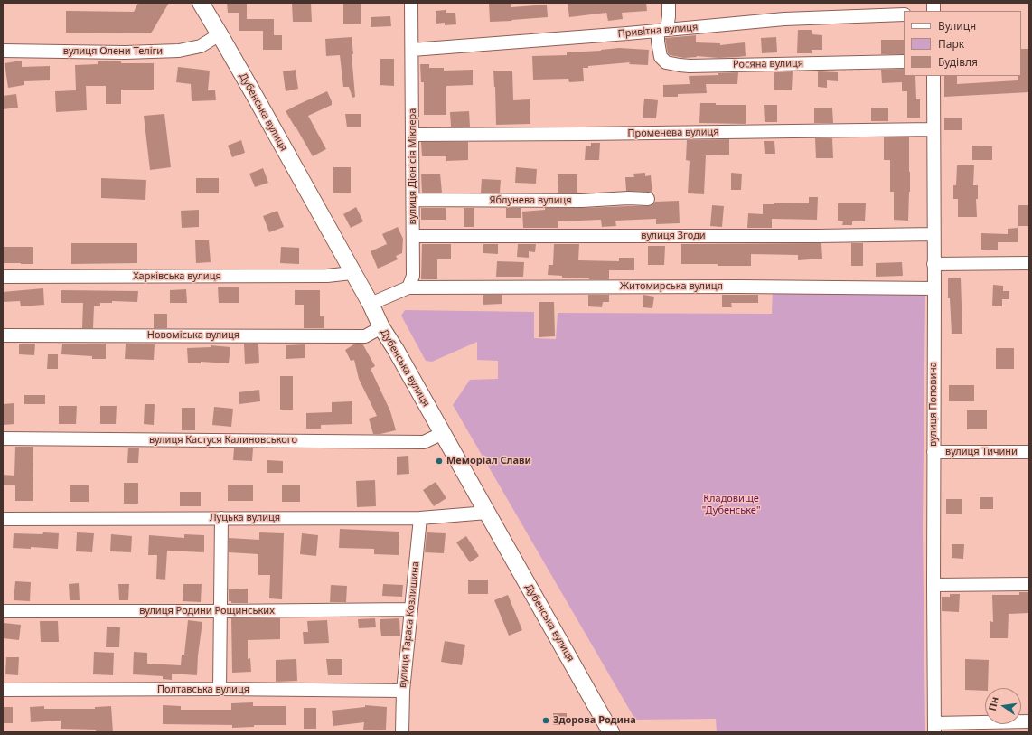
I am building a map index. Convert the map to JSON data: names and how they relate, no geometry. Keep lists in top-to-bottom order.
{
  "streets": {
    "main road": ["Дубенська вулиця"],
    "street": [
      "Привітна вулиця",
      "вулиця Олени Теліги",
      "Росяна вулиця",
      "Променева вулиця",
      "вулиця Діонісія Міклера",
      "Яблунева вулиця",
      "вулиця Згоди",
      "Харківська вулиця",
      "Житомирська вулиця",
      "Новоміська вулиця",
      "вулиця Поповича",
      "вулиця Кастуся Калиновського",
      "вулиця Тичини",
      "Луцька вулиця",
      "вулиця Родини Рощинських",
      "вулиця Тараса Козлишина",
      "Полтавська вулиця"
    ]
  },
  "crossings": [
    ["Привітна вулиця", "Росяна вулиця"],
    ["Привітна вулиця", "вулиця Діонісія Міклера"],
    ["вулиця Олени Теліги", "Дубенська вулиця"],
    ["Дубенська вулиця", "Харківська вулиця"],
    ["Дубенська вулиця", "Новоміська вулиця"],
    ["Дубенська вулиця", "вулиця Кастуся Калиновського"],
    ["Дубенська вулиця", "Луцька вулиця"],
    ["Променева вулиця", "вулиця Діонісія Міклера"],
    ["Променева вулиця", "вулиця Поповича"],
    ["вулиця Діонісія Міклера", "Яблунева вулиця"],
    ["вулиця Діонісія Міклера", "вулиця Згоди"],
    ["вулиця Діонісія Міклера", "Житомирська вулиця"],
    ["вулиця Згоди", "вулиця Поповича"],
    ["Житомирська вулиця", "вулиця Поповича"],
    ["вулиця Поповича", "вулиця Тичини"],
    ["Луцька вулиця", "вулиця Тараса Козлишина"],
    ["вулиця Родини Рощинських", "вулиця Тараса Козлишина"],
    ["вулиця Тараса Козлишина", "Полтавська вулиця"]
  ],
  "parks": ["Кладовище \"Дубенське\""],
  "places": ["Меморіал Слави", "Здорова Родина"],
  "legend": ["Вулиця", "Парк", "Будівля"],
  "north": "left"
}
